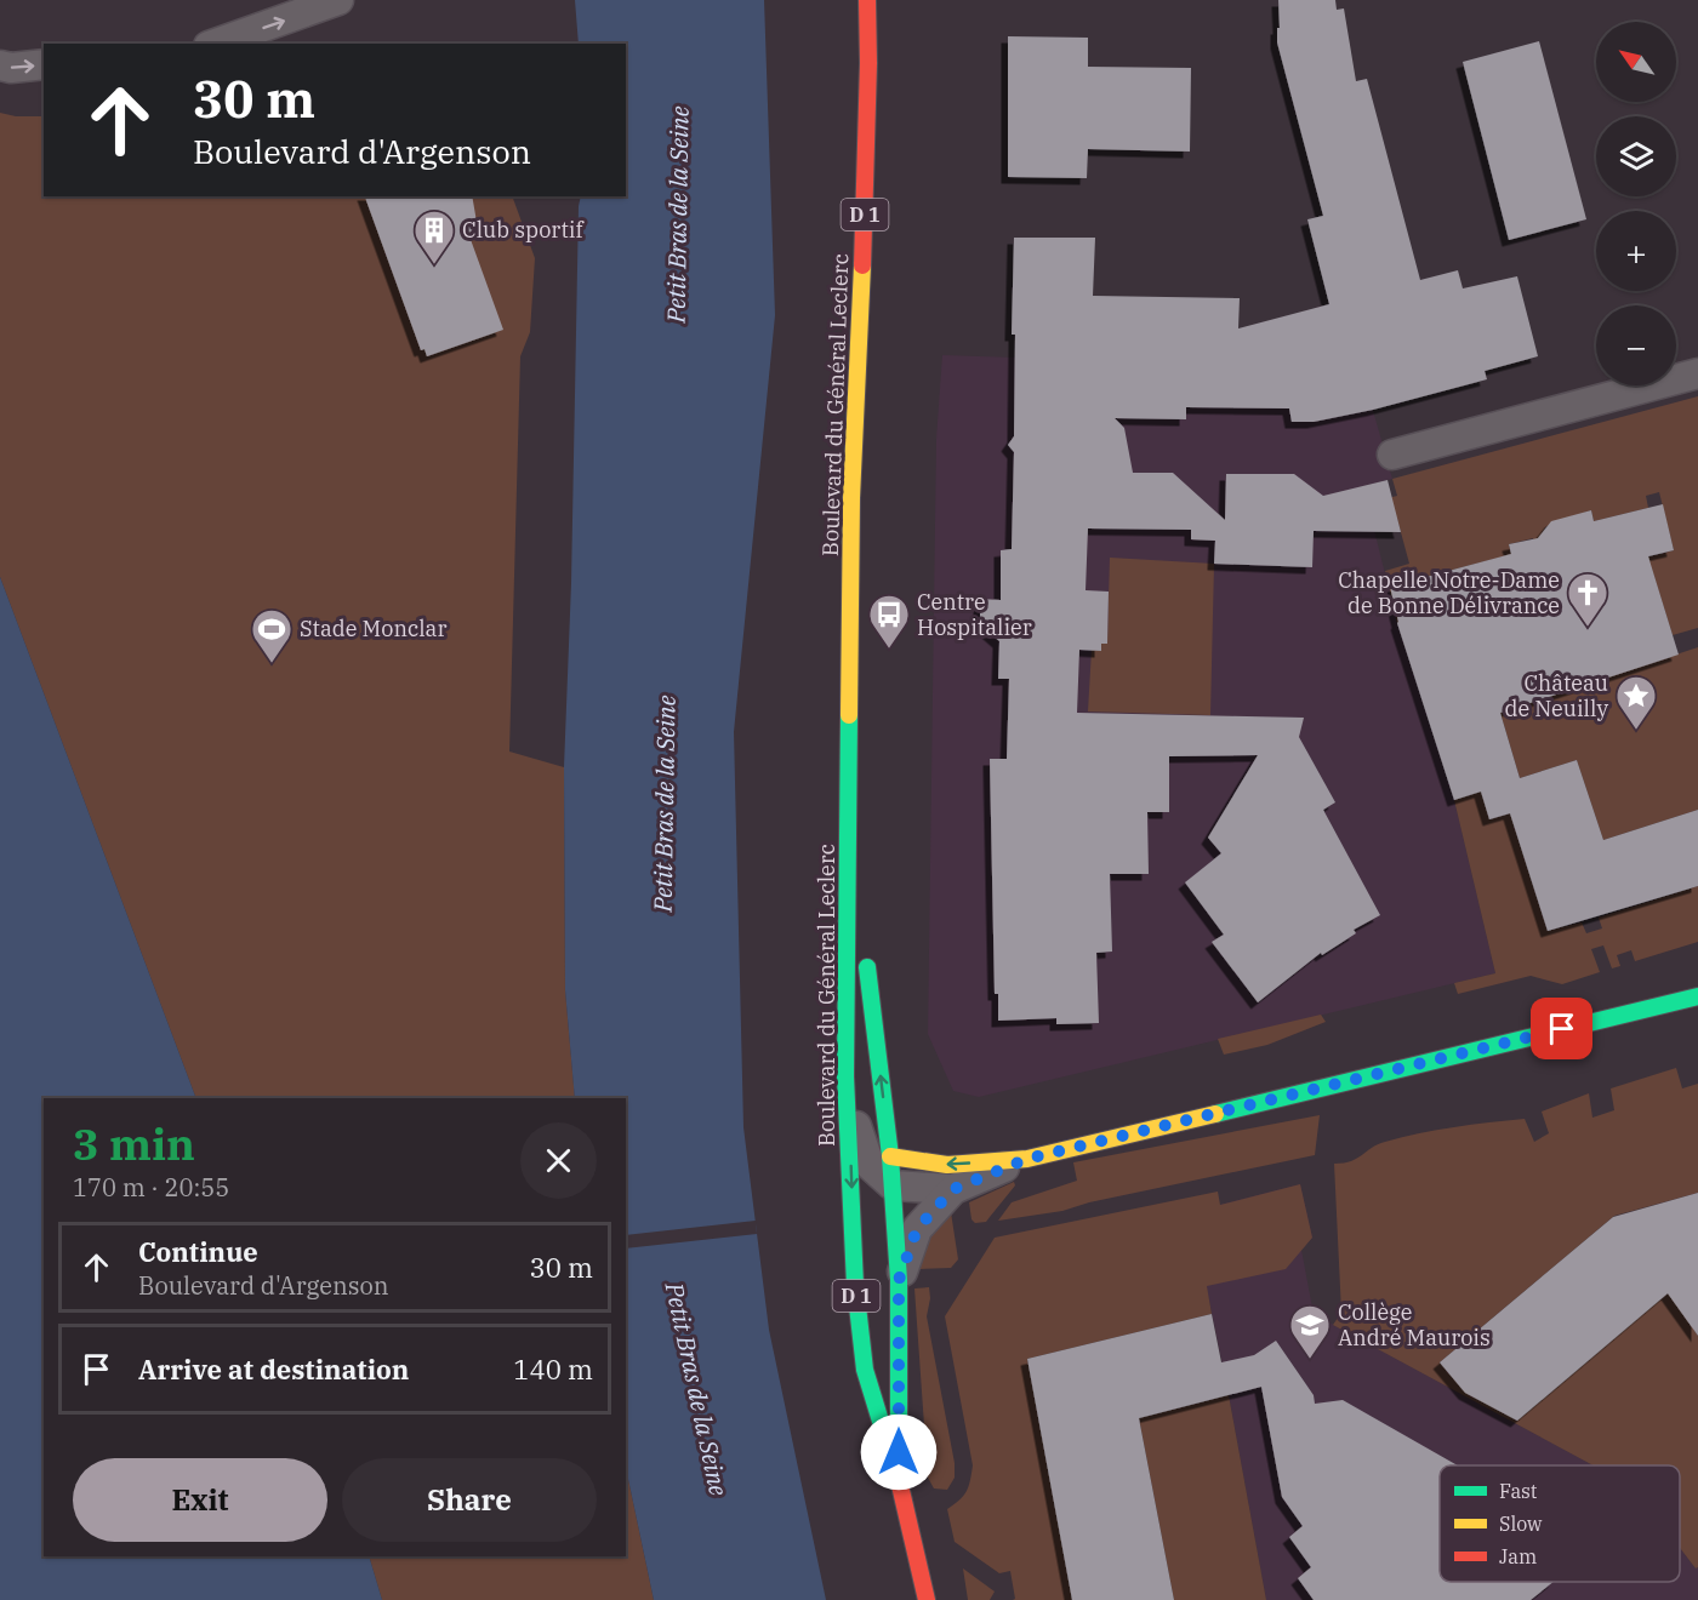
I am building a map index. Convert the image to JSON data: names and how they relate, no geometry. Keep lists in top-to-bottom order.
{
  "streets": {
    "main road": ["D 1", "Boulevard du Général Leclerc"]
  },
  "water": ["Petit Bras de la Seine"],
  "places": {
    "building": ["Club sportif"],
    "church": ["Chapelle Notre-Dame de Bonne Délivrance"],
    "bus stop": ["Centre Hospitalier"],
    "sports": ["Stade Monclar"],
    "place": ["Château de Neuilly"],
    "school or university": ["Collège André Maurois"]
  },
  "legend": ["Fast", "Slow", "Jam"],
  "north": "top left",
  "page": {
    "map_buttons": ["+", "−"],
    "turn": ["30 m", "Boulevard d'Argenson"],
    "heading": ["3 min", "170 m · 20:55"],
    "list": [
      {
        "name": "Continue",
        "note": "Boulevard d'Argenson",
        "value": "30 m"
      },
      {
        "name": "Arrive at destination",
        "value": "140 m"
      }
    ],
    "buttons": ["Exit", "Share"]
  }
}
